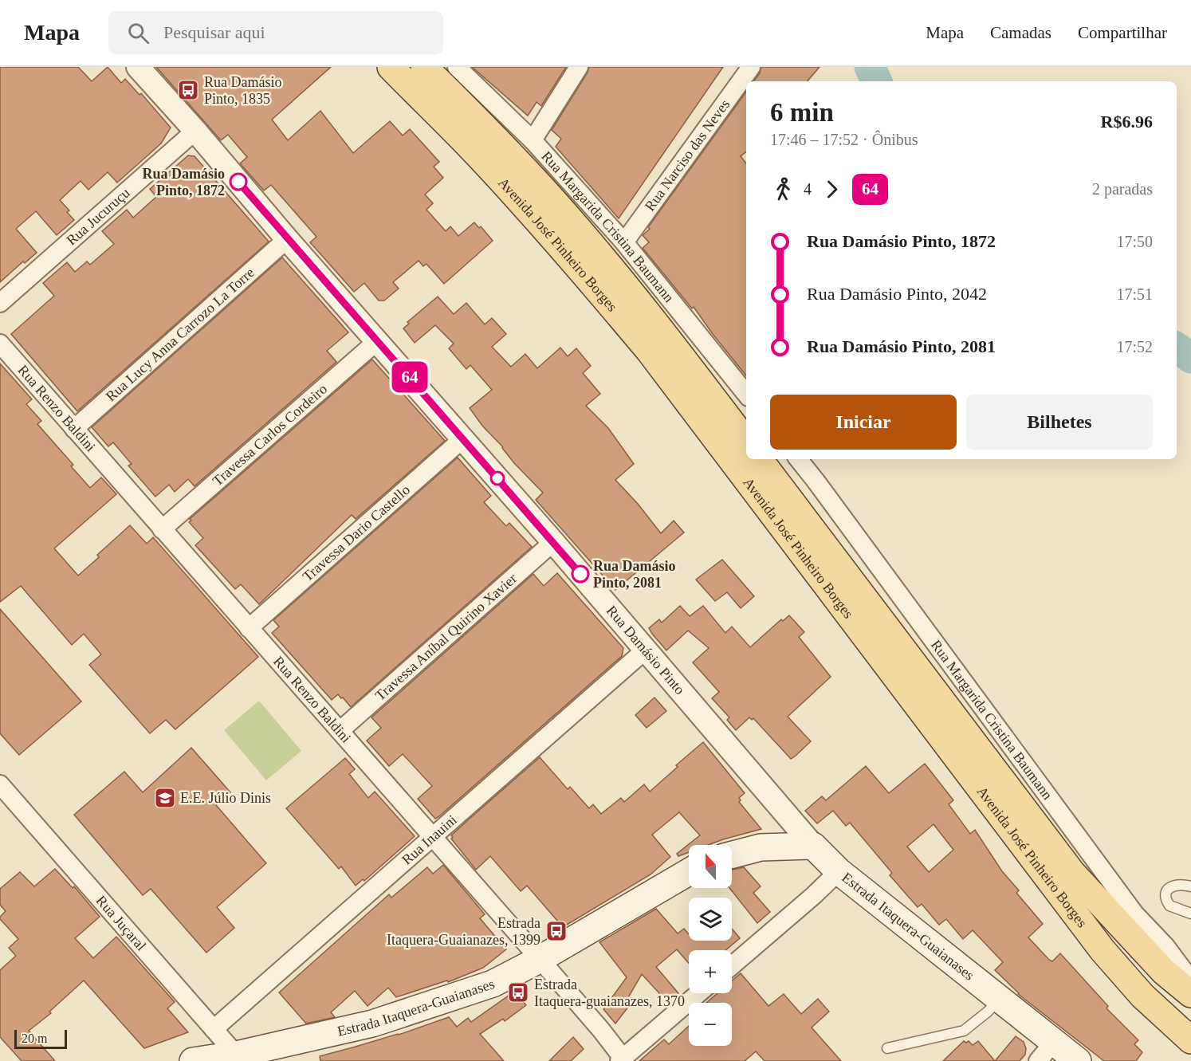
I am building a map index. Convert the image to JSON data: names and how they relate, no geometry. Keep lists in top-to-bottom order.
{
  "streets": {
    "main road": ["Avenida José Pinheiro Borges", "Estrada Itaquera-Guaianases"],
    "street": [
      "Rua Narciso das Neves",
      "Rua Jucuruçu",
      "Rua Margarida Cristina Baumann",
      "Rua Lucy Anna Carrozo La Torre",
      "Rua Renzo Baldini",
      "Travessa Carlos Cordeiro",
      "Travessa Dario Castello",
      "Travessa Aníbal Quirino Xavier",
      "Rua Damásio Pinto",
      "Rua Inauini",
      "Rua Juçaral"
    ]
  },
  "crossings": [
    ["Rua Narciso das Neves", "Rua Margarida Cristina Baumann"],
    ["Rua Jucuruçu", "Rua Damásio Pinto"],
    ["Rua Lucy Anna Carrozo La Torre", "Rua Renzo Baldini"],
    ["Rua Lucy Anna Carrozo La Torre", "Rua Damásio Pinto"],
    ["Rua Renzo Baldini", "Travessa Carlos Cordeiro"],
    ["Rua Renzo Baldini", "Travessa Dario Castello"],
    ["Rua Renzo Baldini", "Travessa Aníbal Quirino Xavier"],
    ["Rua Renzo Baldini", "Rua Inauini"],
    ["Rua Renzo Baldini", "Estrada Itaquera-Guaianases"],
    ["Travessa Carlos Cordeiro", "Rua Damásio Pinto"],
    ["Travessa Dario Castello", "Rua Damásio Pinto"],
    ["Travessa Aníbal Quirino Xavier", "Rua Damásio Pinto"],
    ["Rua Damásio Pinto", "Rua Inauini"],
    ["Rua Damásio Pinto", "Estrada Itaquera-Guaianases"],
    ["Rua Inauini", "Rua Juçaral"],
    ["Rua Juçaral", "Estrada Itaquera-Guaianases"]
  ],
  "places": {
    "bus stop": ["Rua Damásio Pinto, 1835", "Estrada Itaquera-Guaianazes, 1399", "Estrada Itaquera-guaianazes, 1370"],
    "other": ["Rua Damásio Pinto, 1872", "Rua Damásio Pinto, 2081"],
    "school or university": ["E.E. Júlio Dinis"]
  },
  "lines": ["bus line 64"],
  "scale_bar": "20 m",
  "north": "top",
  "page": {
    "header": "Mapa",
    "search": "Pesquisar aqui",
    "nav": ["Mapa", "Camadas", "Compartilhar"],
    "on_map": "64",
    "heading": ["6 min", "17:46 – 17:52 · Ônibus", "R$6.96"],
    "legs": ["4", "64", "2 paradas"],
    "list": [
      {
        "name": "Rua Damásio Pinto, 1872",
        "value": "17:50"
      },
      {
        "name": "Rua Damásio Pinto, 2042",
        "value": "17:51"
      },
      {
        "name": "Rua Damásio Pinto, 2081",
        "value": "17:52"
      }
    ],
    "buttons": ["Iniciar", "Bilhetes"],
    "map_buttons": ["+", "−"],
    "scale": "20 m"
  }
}
